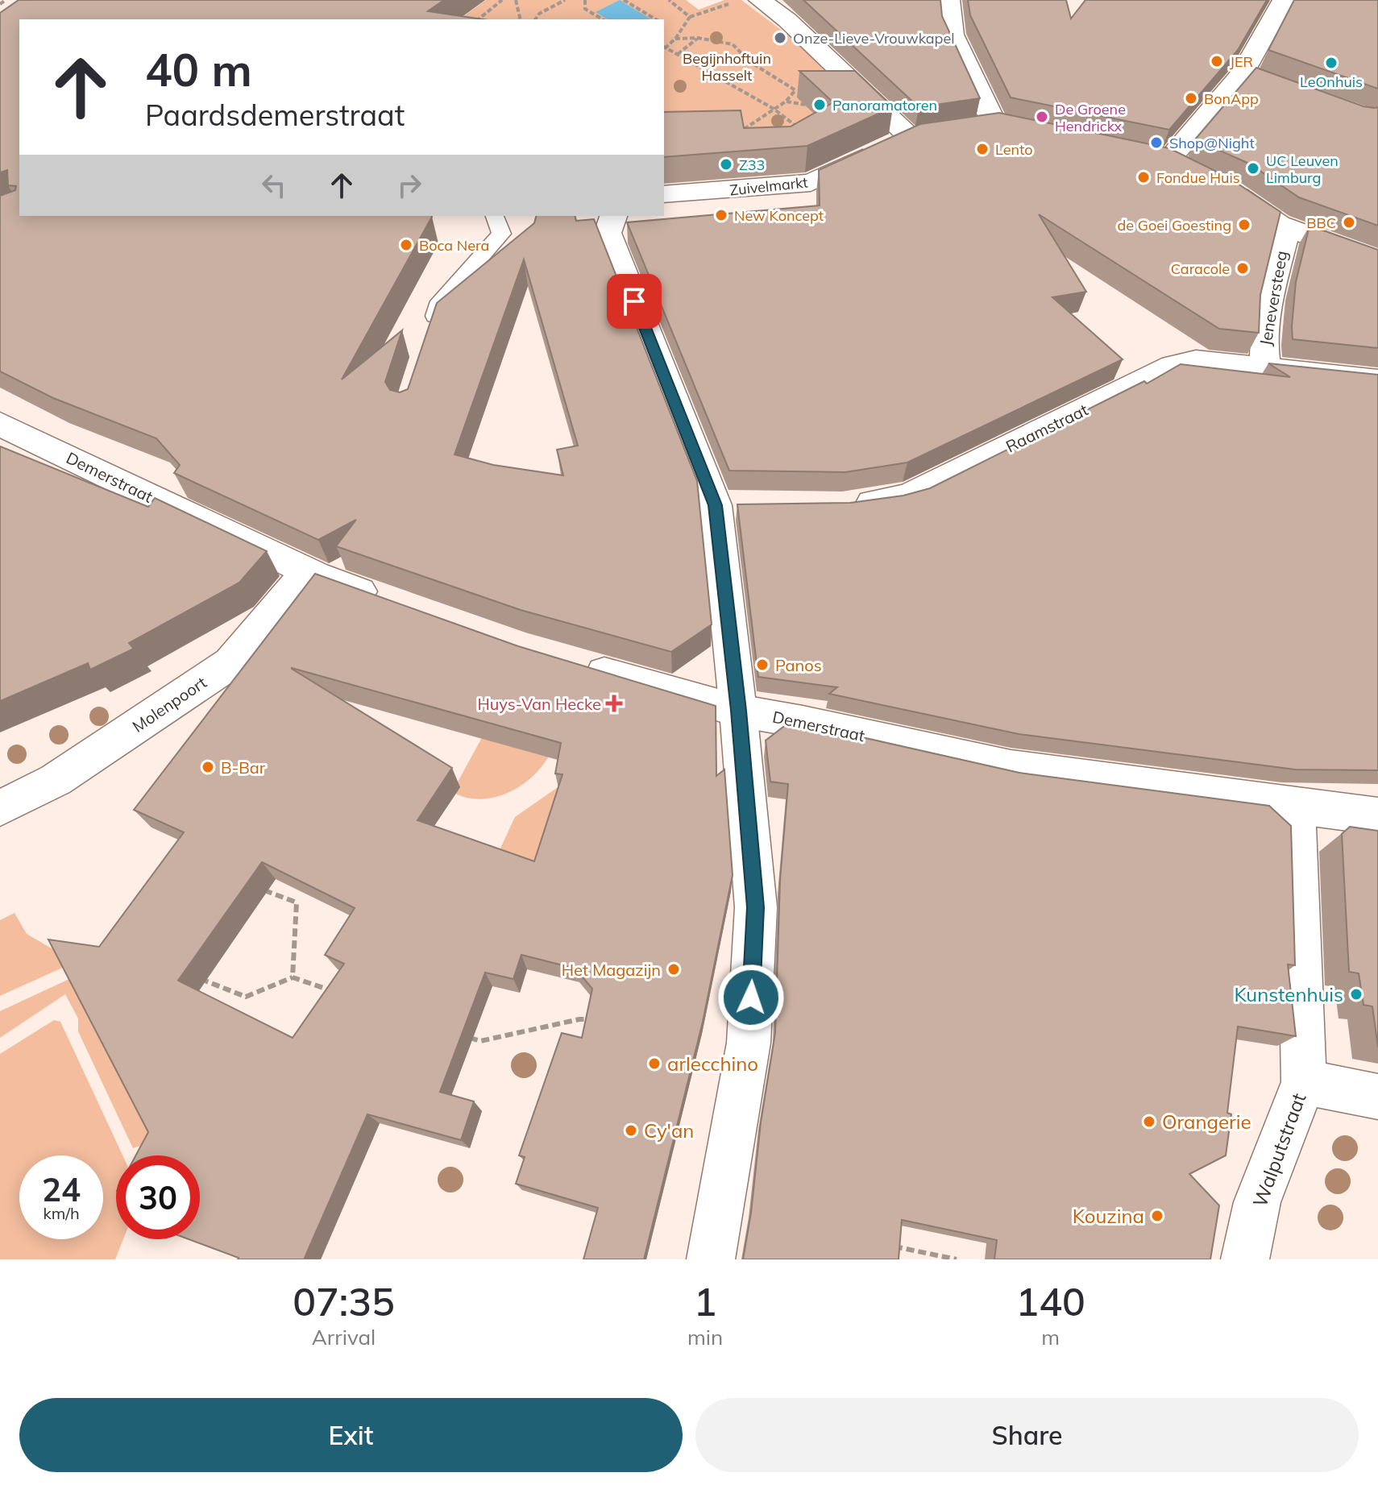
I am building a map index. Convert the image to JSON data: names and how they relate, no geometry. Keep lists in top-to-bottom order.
{
  "streets": {
    "street": [
      "Zuivelmarkt",
      "Jeneversteeg",
      "Raamstraat",
      "Demerstraat",
      "Molenpoort",
      "Walputstraat"
    ]
  },
  "crossings": [
    ["Jeneversteeg", "Raamstraat"],
    ["Demerstraat", "Molenpoort"],
    ["Demerstraat", "Walputstraat"]
  ],
  "parks": ["Begijnhoftuin Hasselt"],
  "places": {
    "other": [
      "Onze-Lieve-Vrouwkapel",
      "JER",
      "LeOnhuis",
      "BonApp",
      "Panoramatoren",
      "De Groene Hendrickx",
      "Shop@Night",
      "Lento",
      "Z33",
      "UC Leuven Limburg",
      "Fondue Huis",
      "New Koncept",
      "BBC",
      "de Goei Goesting",
      "Boca Nera",
      "Caracole",
      "Panos",
      "B-Bar",
      "Het Magazijn",
      "Kunstenhuis",
      "arlecchino",
      "Orangerie",
      "Cy'an",
      "Kouzina"
    ],
    "health": ["Huys-Van Hecke"]
  },
  "page": {
    "turn": ["40 m", "Paardsdemerstraat"],
    "speed": "24 km/h",
    "limit": "30",
    "eta": [
      "07:35",
      "Arrival",
      "1",
      "min",
      "140",
      "m"
    ],
    "buttons": ["Exit", "Share"]
  }
}
